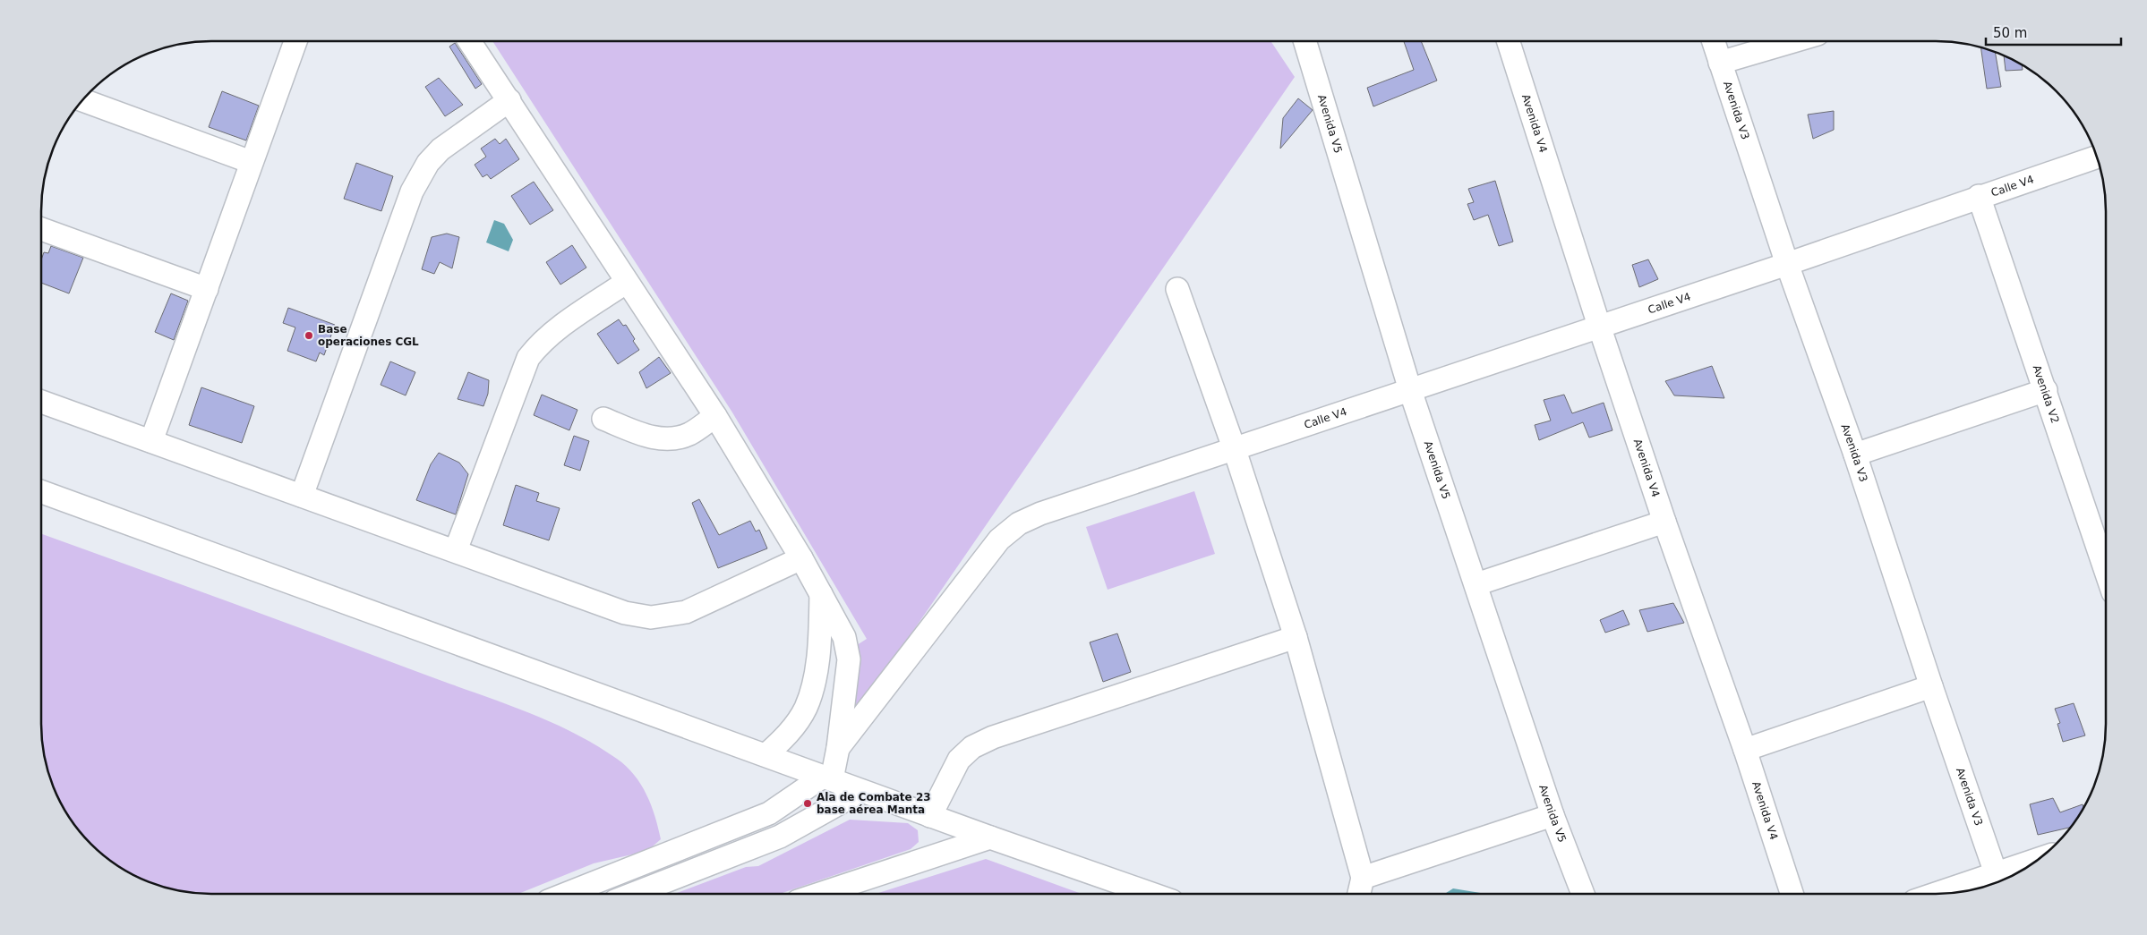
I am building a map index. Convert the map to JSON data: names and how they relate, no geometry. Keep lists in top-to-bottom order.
{
  "streets": {
    "street": [
      "Avenida V3",
      "Avenida V5",
      "Avenida V4",
      "Calle V4",
      "Avenida V2"
    ]
  },
  "crossings": [
    ["Avenida V3", "Calle V4"],
    ["Avenida V5", "Calle V4"],
    ["Avenida V4", "Calle V4"],
    ["Calle V4", "Avenida V2"]
  ],
  "places": ["Base operaciones CGL", "Ala de Combate 23 base aérea Manta"],
  "scale_bar": "50 m"
}
